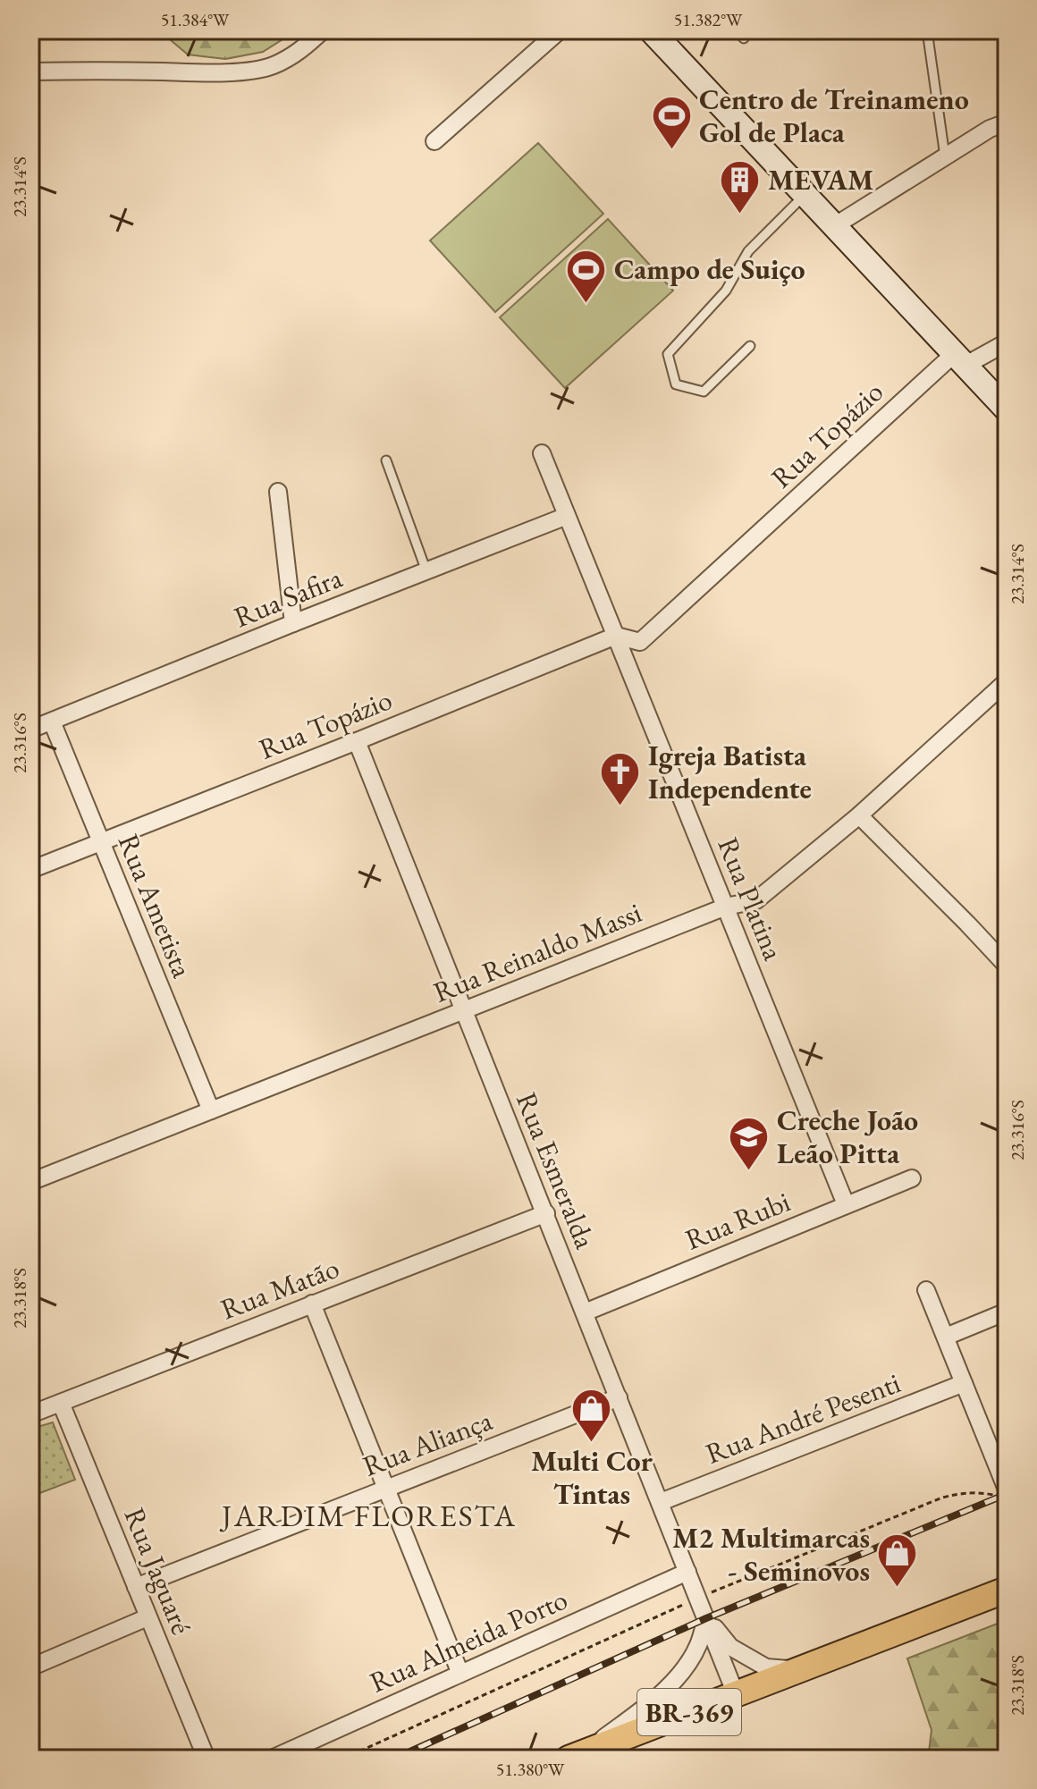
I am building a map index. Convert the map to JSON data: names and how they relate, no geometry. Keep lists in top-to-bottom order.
{
  "streets": {
    "main road": ["BR-369"],
    "street": [
      "Rua Topázio",
      "Rua Safira",
      "Rua Platina",
      "Rua Ametista",
      "Rua Reinaldo Massi",
      "Rua Esmeralda",
      "Rua Rubi",
      "Rua Matão",
      "Rua André Pesenti",
      "Rua Aliança",
      "Rua Jaguaré",
      "Rua Almeida Porto"
    ]
  },
  "crossings": [
    ["Rua Topázio", "Rua Platina"],
    ["Rua Topázio", "Rua Ametista"],
    ["Rua Topázio", "Rua Esmeralda"],
    ["Rua Safira", "Rua Platina"],
    ["Rua Safira", "Rua Ametista"],
    ["Rua Platina", "Rua Reinaldo Massi"],
    ["Rua Platina", "Rua Rubi"],
    ["Rua Ametista", "Rua Reinaldo Massi"],
    ["Rua Reinaldo Massi", "Rua Esmeralda"],
    ["Rua Esmeralda", "Rua Rubi"],
    ["Rua Esmeralda", "Rua Matão"],
    ["Rua Esmeralda", "Rua André Pesenti"],
    ["Rua Esmeralda", "Rua Aliança"],
    ["Rua Esmeralda", "Rua Almeida Porto"],
    ["Rua Esmeralda", "BR-369"],
    ["Rua Matão", "Rua Jaguaré"],
    ["Rua Aliança", "Rua Jaguaré"]
  ],
  "districts": ["JARDIM FLORESTA"],
  "places": {
    "sports": ["Centro de Treinameno Gol de Placa", "Campo de Suiço"],
    "building": ["MEVAM"],
    "church": ["Igreja Batista Independente"],
    "school or university": ["Creche João Leão Pitta"],
    "shop": ["Multi Cor Tintas", "M2 Multimarcas - Seminovos"]
  },
  "coordinates": [
    "51.384°W",
    "51.382°W",
    "23.314°S",
    "23.316°S",
    "23.318°S",
    "51.380°W"
  ]
}
